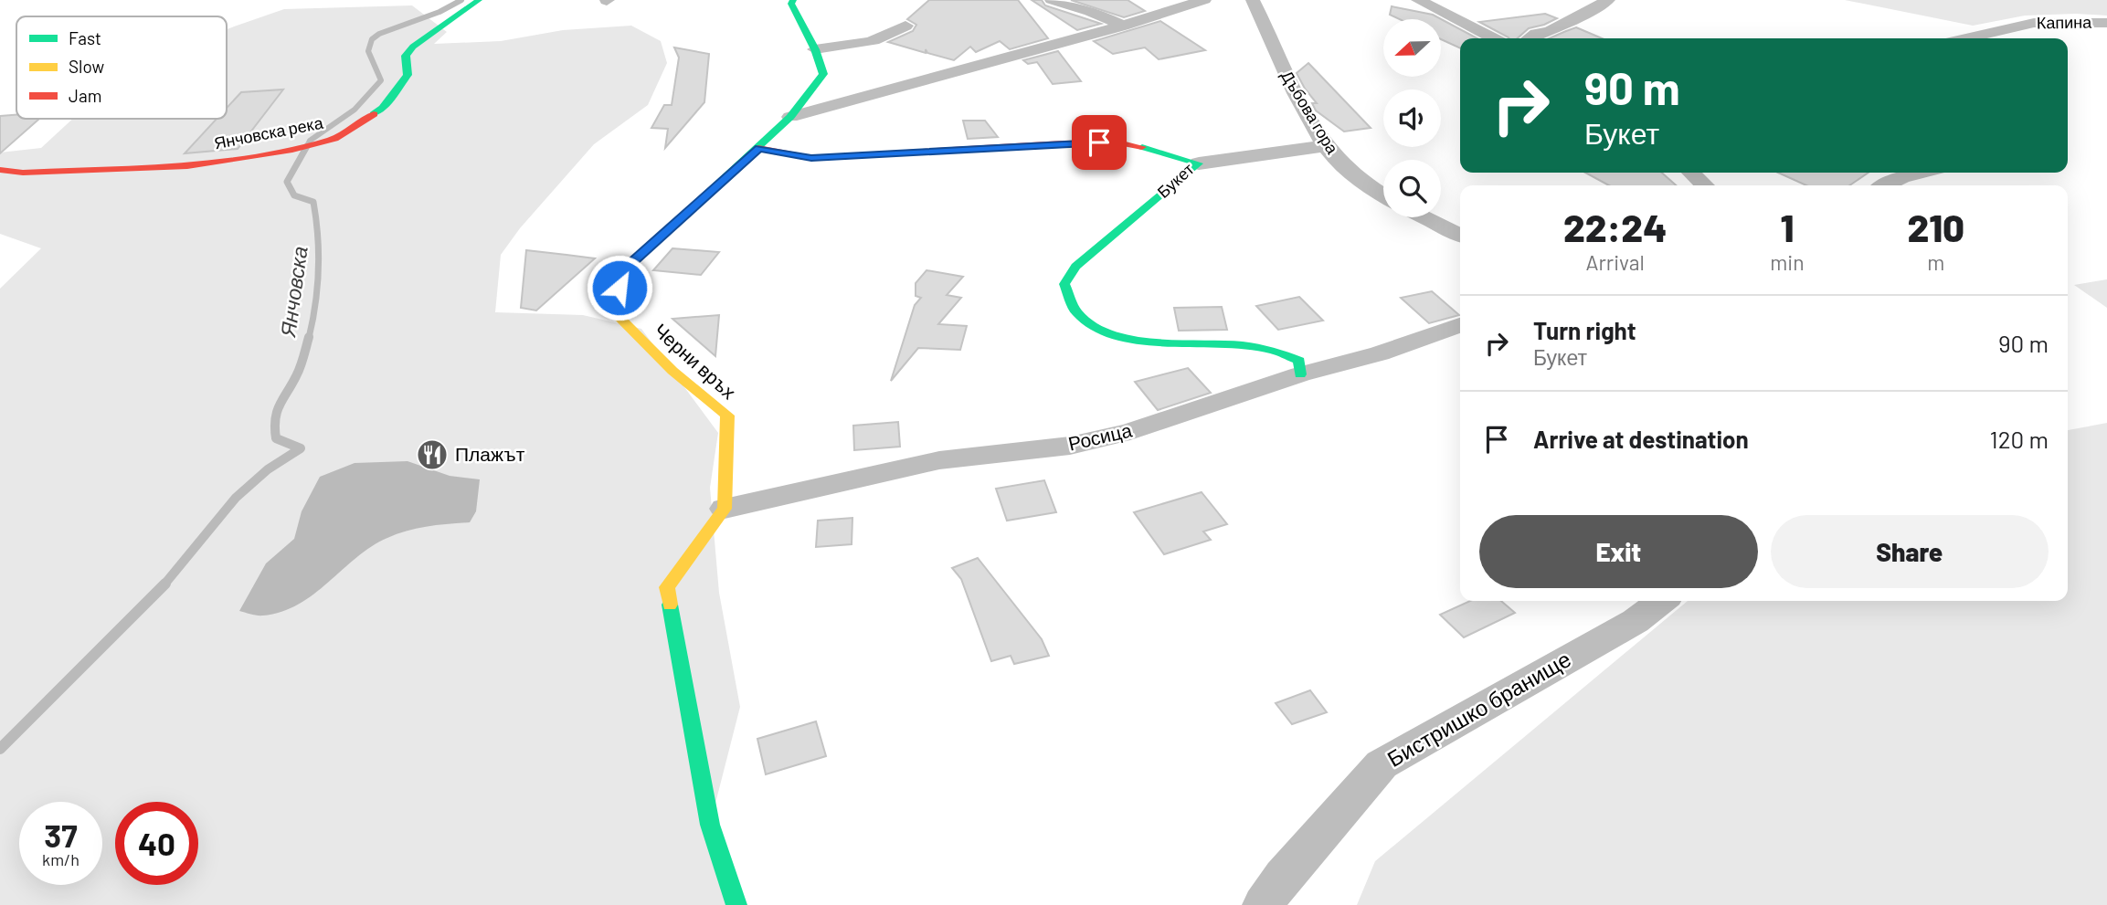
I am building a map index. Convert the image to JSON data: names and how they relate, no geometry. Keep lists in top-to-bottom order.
{
  "streets": {
    "street": [
      "Капина",
      "Дъбова гора",
      "Янчовска река",
      "Букет",
      "Черни връх",
      "Росица",
      "Бистришко бранище"
    ]
  },
  "crossings": [
    ["Букет", "Черни връх"],
    ["Букет", "Росица"],
    ["Черни връх", "Росица"]
  ],
  "water": ["Янчовска"],
  "places": {
    "restaurant": ["Плажът"]
  },
  "legend": ["Fast", "Slow", "Jam"],
  "north": "left",
  "page": {
    "turn": ["90 m", "Букет"],
    "eta": [
      "22:24",
      "Arrival",
      "1",
      "min",
      "210",
      "m"
    ],
    "list": [
      {
        "name": "Turn right",
        "note": "Букет",
        "value": "90 m"
      },
      {
        "name": "Arrive at destination",
        "value": "120 m"
      }
    ],
    "buttons": ["Exit", "Share"],
    "speed": "37 km/h",
    "limit": "40"
  }
}
